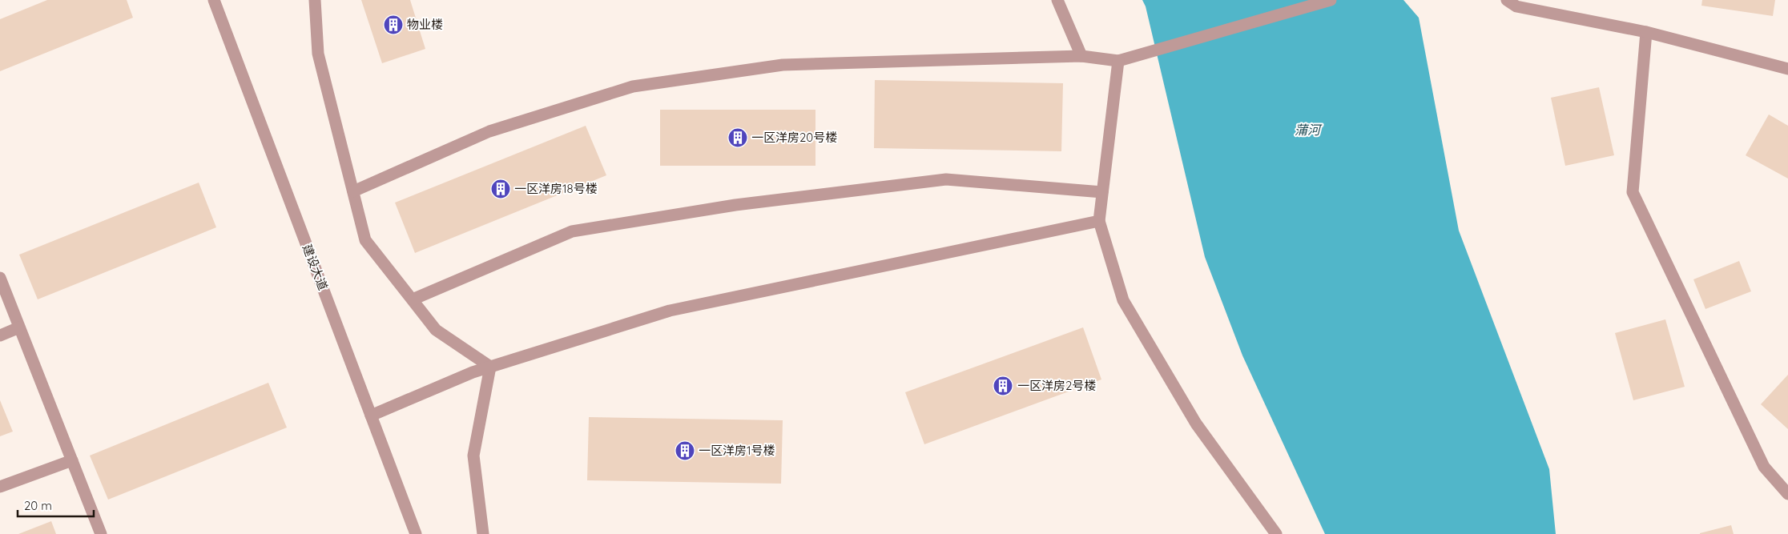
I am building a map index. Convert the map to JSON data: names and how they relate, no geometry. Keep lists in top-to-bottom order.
{
  "streets": {
    "street": ["建设大道"]
  },
  "water": ["蒲河"],
  "places": {
    "building": [
      "物业楼",
      "一区洋房20号楼",
      "一区洋房18号楼",
      "一区洋房2号楼",
      "一区洋房1号楼"
    ]
  },
  "scale_bar": "20 m"
}
